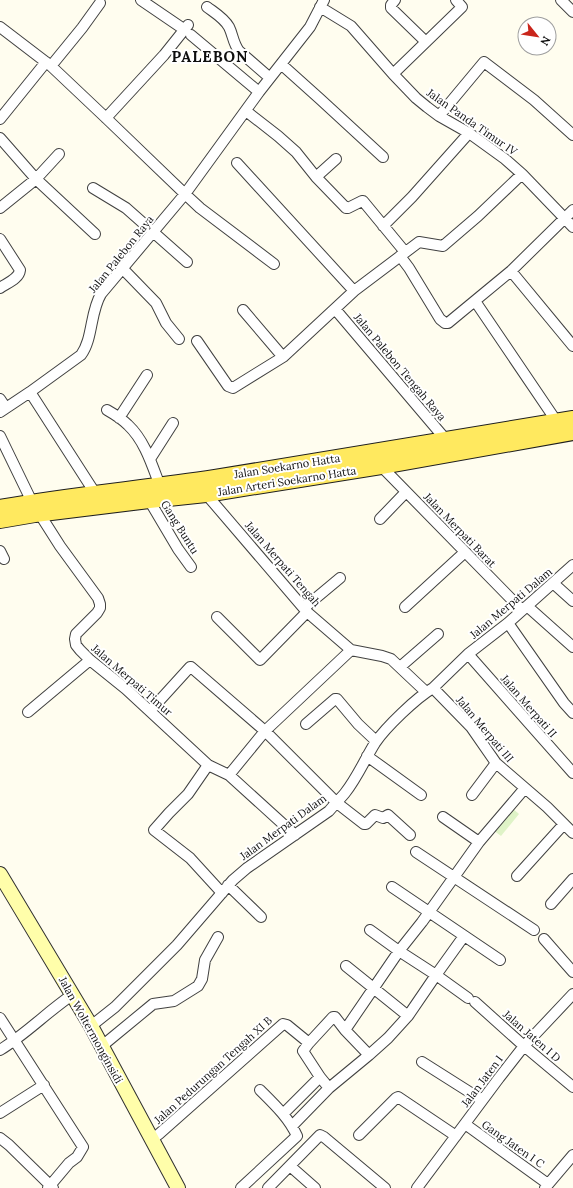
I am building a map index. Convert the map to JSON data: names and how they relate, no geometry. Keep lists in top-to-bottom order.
{
  "streets": {
    "main road": ["Jalan Soekarno Hatta", "Jalan Arteri Soekarno Hatta", "Jalan Woltermonginsidi"],
    "street": [
      "Jalan Panda Timur IV",
      "Jalan Palebon Raya",
      "Jalan Palebon Tengah Raya",
      "Gang Buntu",
      "Jalan Merpati Barat",
      "Jalan Merpati Tengah",
      "Jalan Merpati Dalam",
      "Jalan Merpati Timur",
      "Jalan Merpati II",
      "Jalan Merpati III",
      "Jalan Jaten I D",
      "Jalan Pedurungan Tengah XI B",
      "Jalan Jaten I",
      "Gang Jaten I C"
    ]
  },
  "crossings": [
    ["Jalan Panda Timur IV", "Jalan Palebon Raya"],
    ["Jalan Palebon Tengah Raya", "Jalan Soekarno Hatta"],
    ["Jalan Soekarno Hatta", "Jalan Arteri Soekarno Hatta"],
    ["Jalan Soekarno Hatta", "Jalan Merpati Timur"],
    ["Jalan Arteri Soekarno Hatta", "Gang Buntu"],
    ["Jalan Arteri Soekarno Hatta", "Jalan Merpati Barat"],
    ["Jalan Arteri Soekarno Hatta", "Jalan Merpati Tengah"],
    ["Jalan Arteri Soekarno Hatta", "Jalan Merpati Timur"],
    ["Jalan Merpati Barat", "Jalan Merpati Dalam"],
    ["Jalan Merpati Tengah", "Jalan Merpati Dalam"],
    ["Jalan Merpati Tengah", "Jalan Merpati III"],
    ["Jalan Merpati Dalam", "Jalan Merpati Timur"],
    ["Jalan Merpati Dalam", "Jalan Merpati II"],
    ["Jalan Merpati Dalam", "Jalan Merpati III"],
    ["Jalan Merpati Dalam", "Jalan Woltermonginsidi"],
    ["Jalan Woltermonginsidi", "Jalan Pedurungan Tengah XI B"],
    ["Jalan Jaten I D", "Jalan Jaten I"],
    ["Jalan Jaten I", "Gang Jaten I C"]
  ],
  "districts": ["PALEBON"],
  "north": "bottom right"
}
